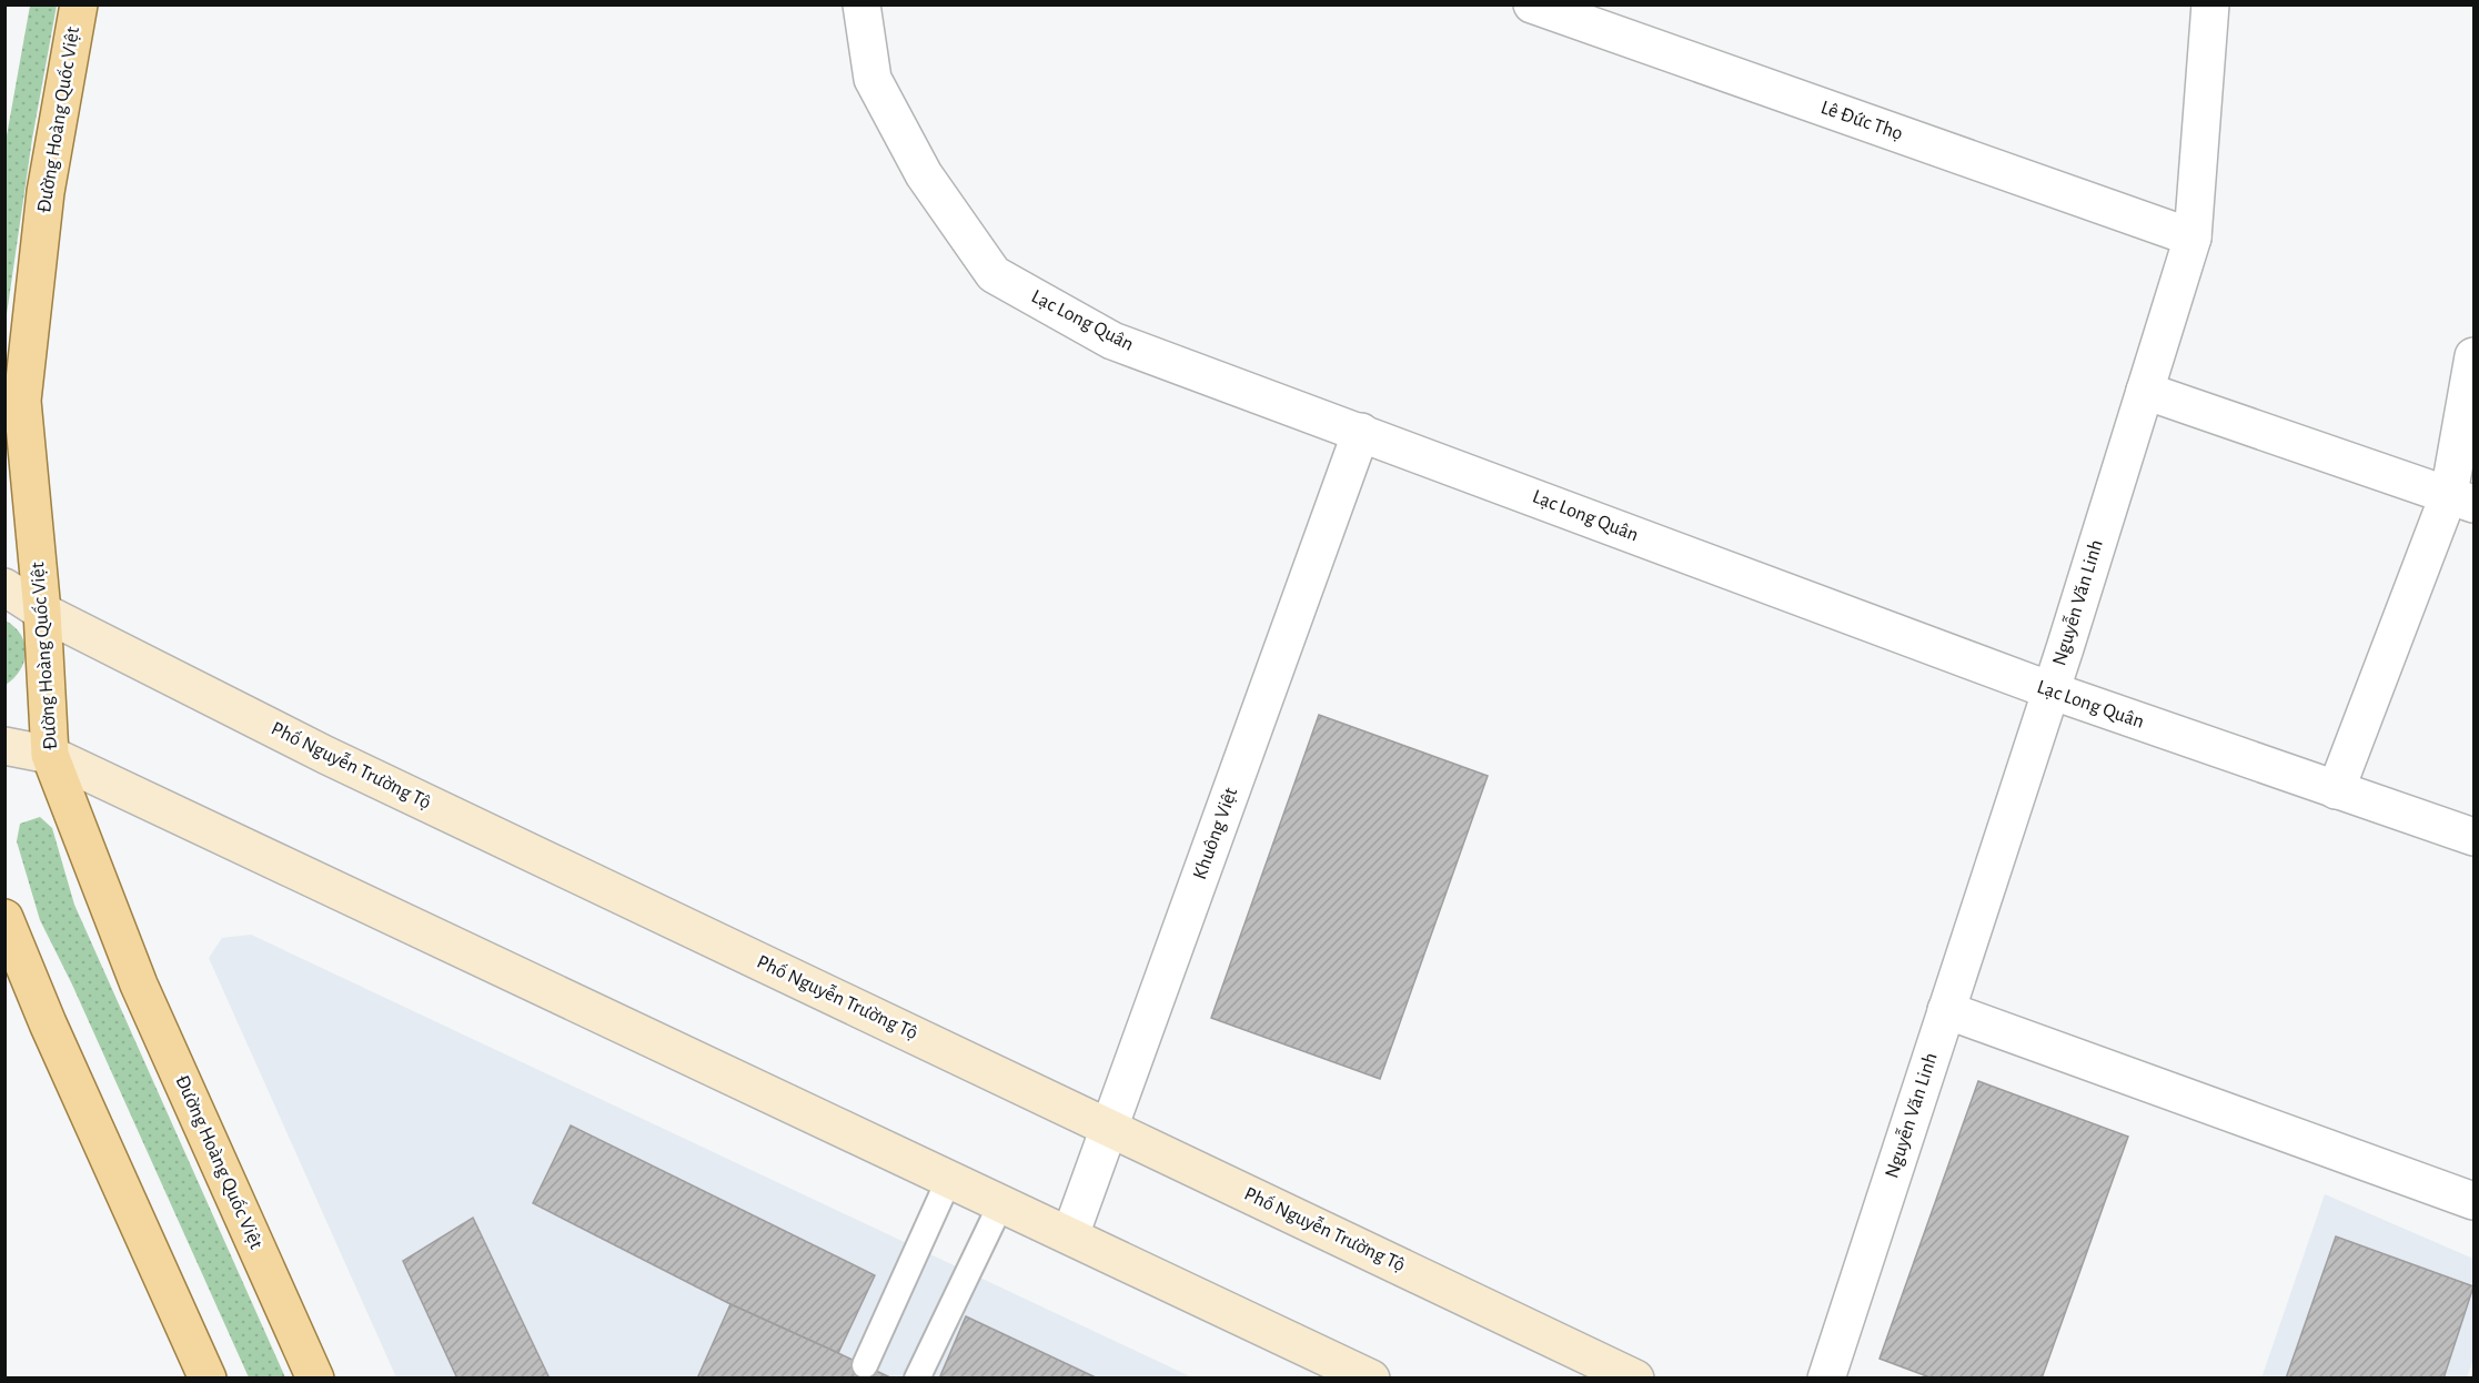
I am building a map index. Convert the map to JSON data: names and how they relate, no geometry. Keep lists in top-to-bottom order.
{
  "streets": {
    "main road": ["Đường Hoàng Quốc Việt"],
    "street": [
      "Lê Đức Thọ",
      "Lạc Long Quân",
      "Nguyễn Văn Linh",
      "Phố Nguyễn Trường Tộ",
      "Khuông Việt"
    ]
  },
  "crossings": [
    ["Đường Hoàng Quốc Việt", "Phố Nguyễn Trường Tộ"],
    ["Lê Đức Thọ", "Nguyễn Văn Linh"],
    ["Lạc Long Quân", "Nguyễn Văn Linh"],
    ["Lạc Long Quân", "Khuông Việt"],
    ["Phố Nguyễn Trường Tộ", "Khuông Việt"]
  ]
}
